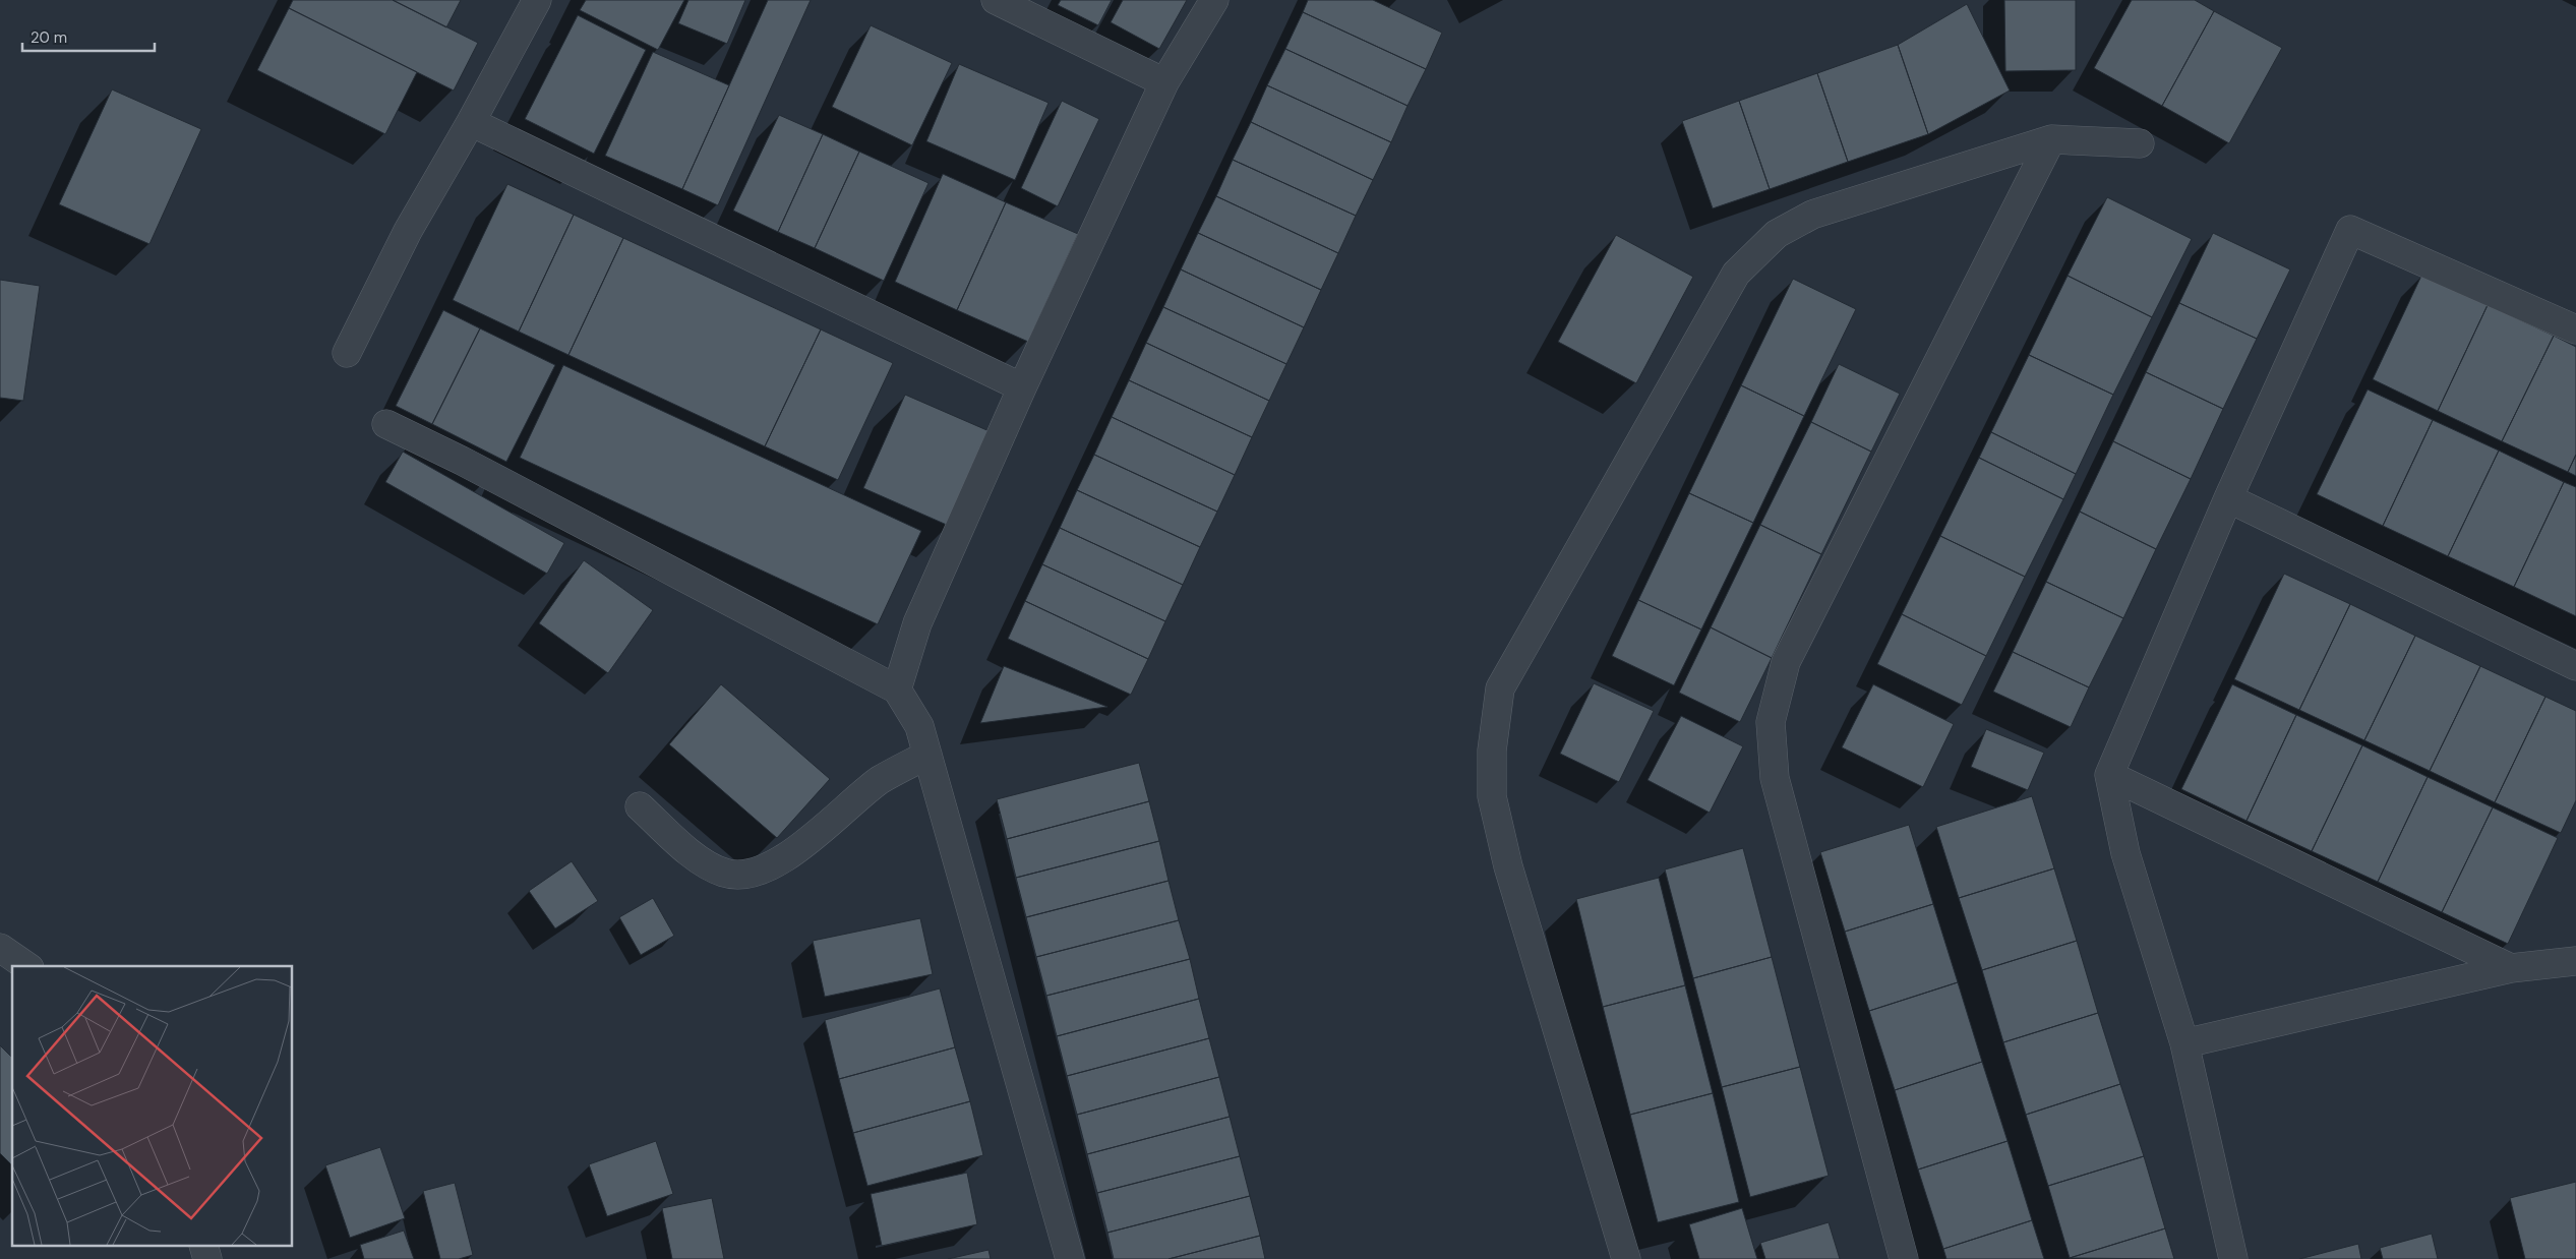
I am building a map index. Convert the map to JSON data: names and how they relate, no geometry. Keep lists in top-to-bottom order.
{
  "scale_bar": "20 m"
}
